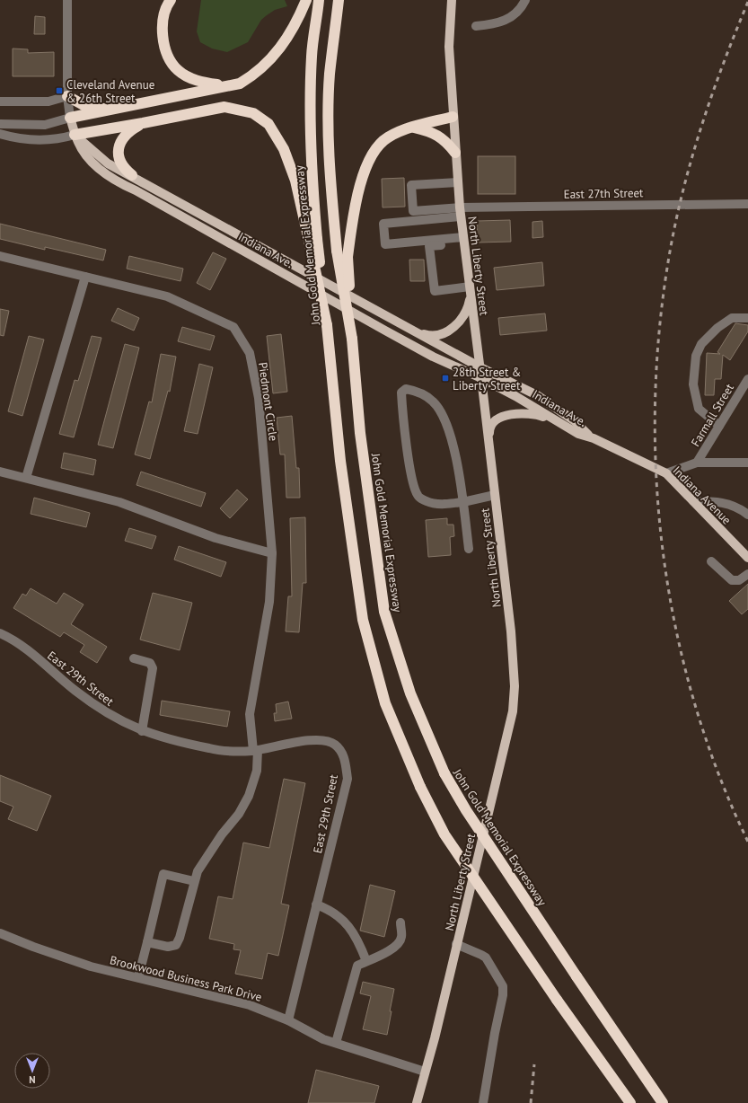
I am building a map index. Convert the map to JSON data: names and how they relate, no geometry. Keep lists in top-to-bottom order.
{
  "streets": {
    "highway": ["John Gold Memorial Expressway"],
    "main road": ["Indiana Ave.", "North Liberty Street", "Indiana Avenue"],
    "street": [
      "East 27th Street",
      "Piedmont Circle",
      "Farmall Street",
      "East 29th Street",
      "Brookwood Business Park Drive"
    ]
  },
  "crossings": [
    ["East 27th Street", "North Liberty Street"],
    ["Indiana Ave.", "North Liberty Street"],
    ["Indiana Ave.", "Indiana Avenue"],
    ["North Liberty Street", "Brookwood Business Park Drive"],
    ["Piedmont Circle", "East 29th Street"],
    ["East 29th Street", "Brookwood Business Park Drive"]
  ],
  "places": {
    "transit": ["Cleveland Avenue & 26th Street", "28th Street & Liberty Street"]
  },
  "north": "bottom"
}
